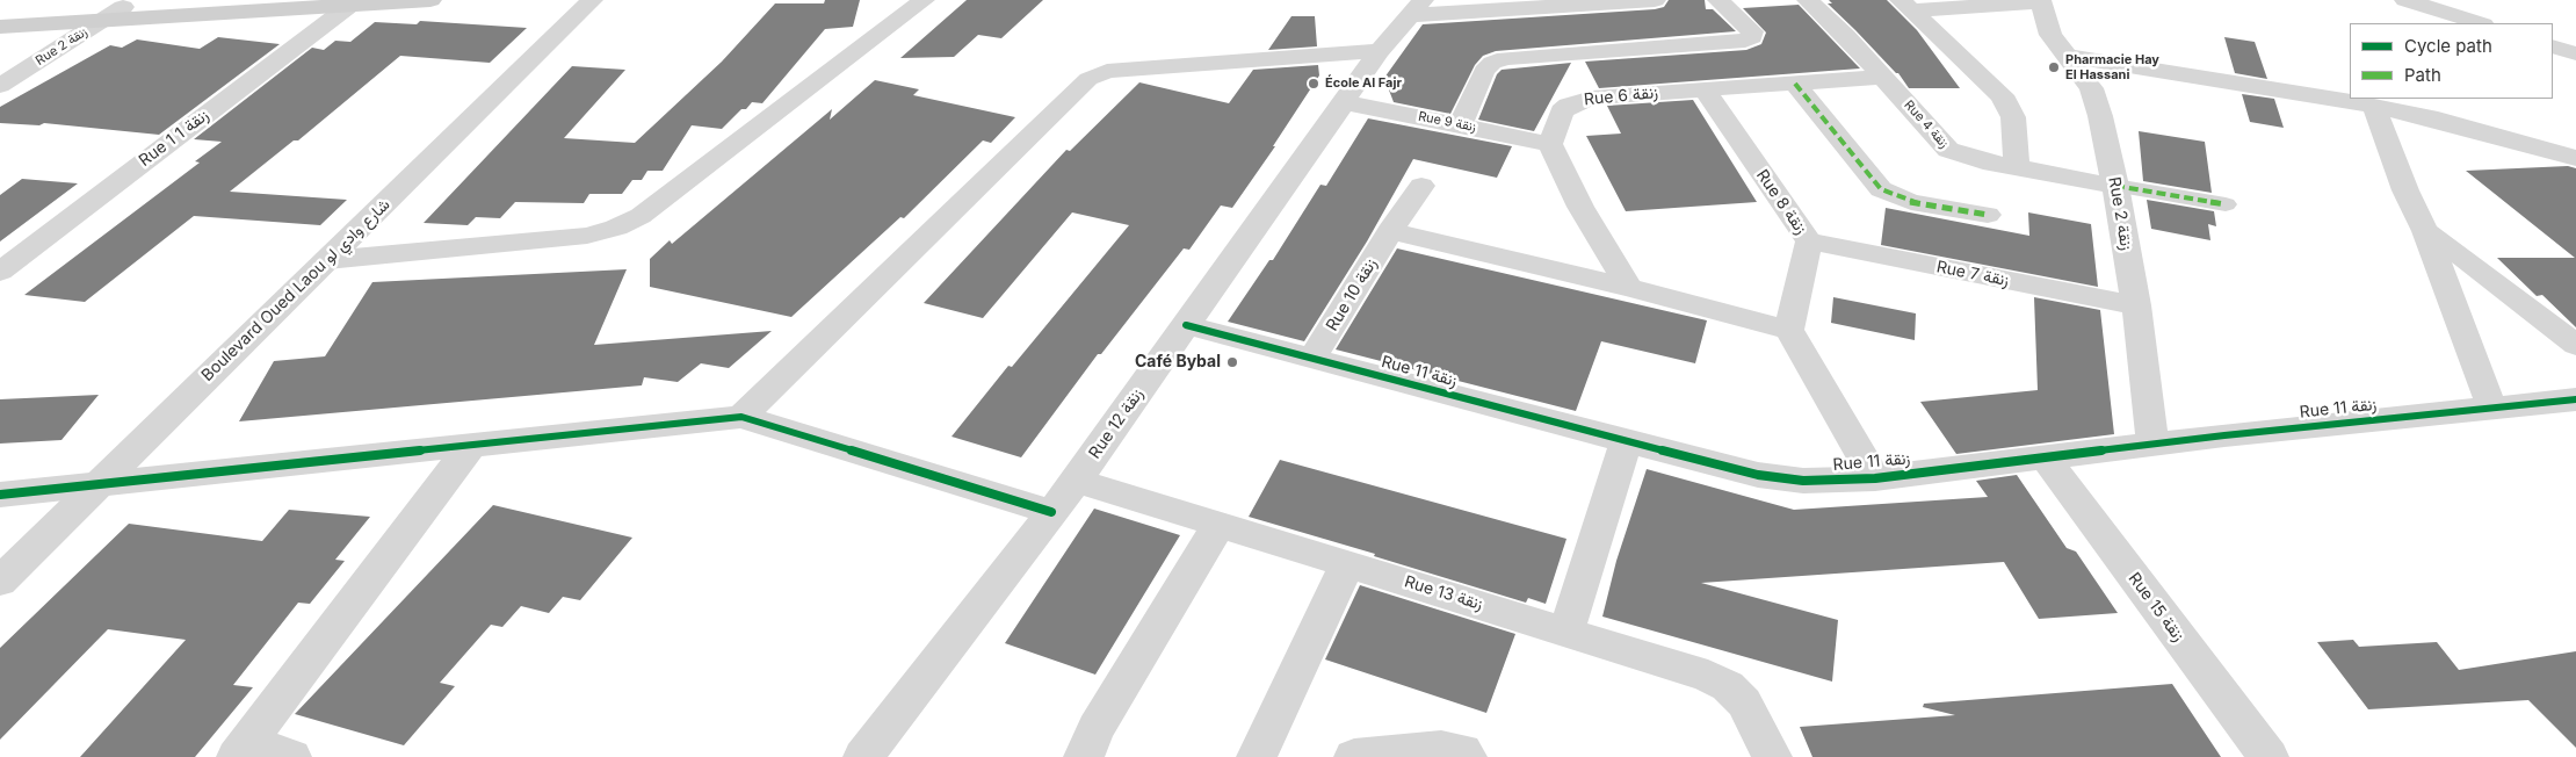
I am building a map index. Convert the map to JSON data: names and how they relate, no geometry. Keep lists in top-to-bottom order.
{
  "streets": {
    "street": [
      "Rue 2 زنقة",
      "Rue 6 زنقة",
      "Rue 9 زنقة",
      "Rue 4 زنقة",
      "Rue 1 زنقة 1",
      "Rue 8 زنقة",
      "Rue 7 زنقة",
      "Boulevard Oued Laou شارع وادي لو",
      "Rue 10 زنقة",
      "Rue 11 زنقة",
      "Rue 12 زنقة",
      "Rue 13 زنقة",
      "Rue 15 زنقة"
    ]
  },
  "crossings": [
    ["Rue 2 زنقة", "Rue 4 زنقة"],
    ["Rue 2 زنقة", "Rue 7 زنقة"],
    ["Rue 2 زنقة", "Rue 11 زنقة"],
    ["Rue 6 زنقة", "Rue 9 زنقة"],
    ["Rue 6 زنقة", "Rue 4 زنقة"],
    ["Rue 6 زنقة", "Rue 8 زنقة"],
    ["Rue 9 زنقة", "Rue 12 زنقة"],
    ["Rue 8 زنقة", "Rue 7 زنقة"],
    ["Rue 10 زنقة", "Rue 11 زنقة"],
    ["Rue 11 زنقة", "Rue 12 زنقة"],
    ["Rue 11 زنقة", "Rue 15 زنقة"],
    ["Rue 12 زنقة", "Rue 13 زنقة"]
  ],
  "places": ["Pharmacie Hay El Hassani", "École Al Fajr", "Café Bybal"],
  "legend": ["Cycle path", "Path"]
}
